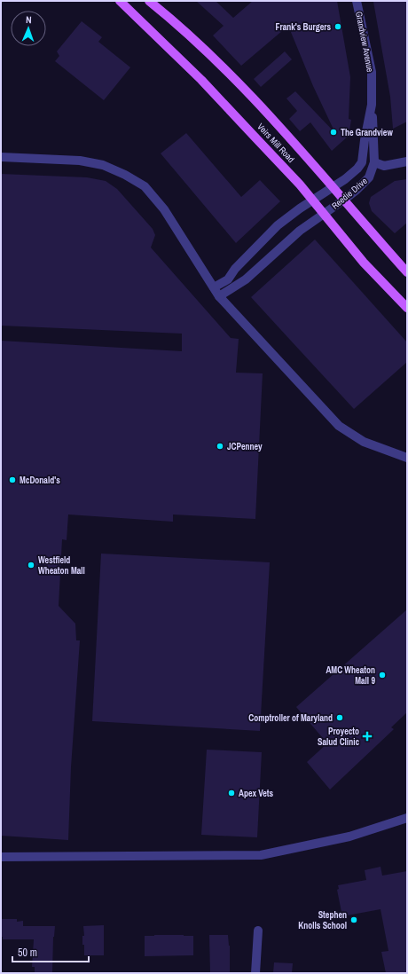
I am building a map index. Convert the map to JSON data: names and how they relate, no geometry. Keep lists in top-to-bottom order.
{
  "streets": {
    "main road": ["Veirs Mill Road"],
    "street": ["Grandview Avenue", "Reedie Drive"]
  },
  "crossings": [
    ["Grandview Avenue", "Veirs Mill Road"],
    ["Grandview Avenue", "Reedie Drive"],
    ["Veirs Mill Road", "Reedie Drive"]
  ],
  "places": {
    "other": [
      "Frank's Burgers",
      "The Grandview",
      "JCPenney",
      "McDonald's",
      "Westfield Wheaton Mall",
      "AMC Wheaton Mall 9",
      "Comptroller of Maryland",
      "Apex Vets",
      "Stephen Knolls School"
    ],
    "health": ["Proyecto Salud Clinic"]
  },
  "scale_bar": "50 m",
  "north": "top"
}
